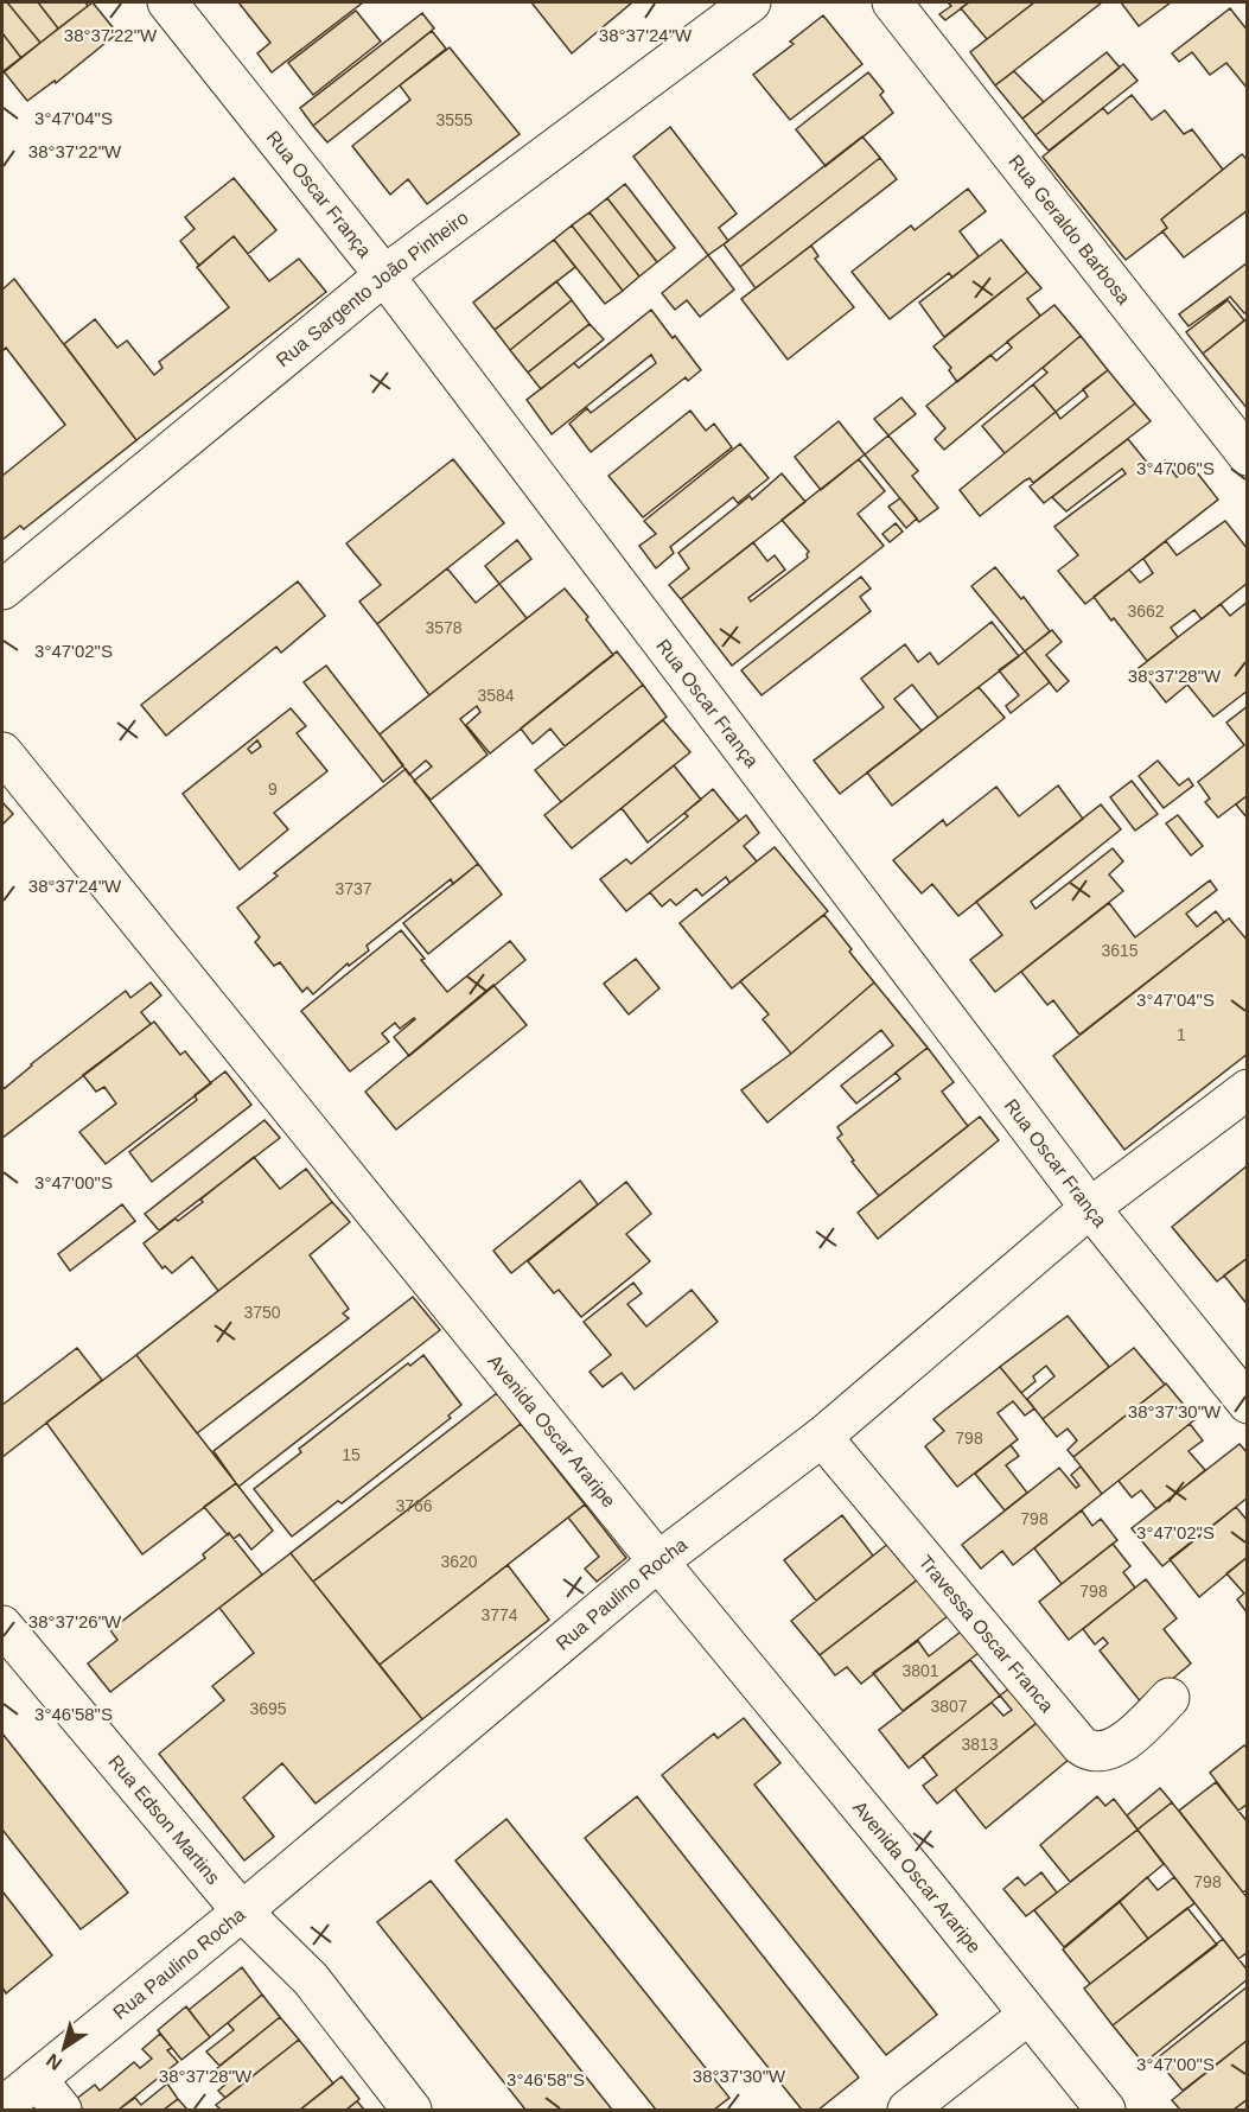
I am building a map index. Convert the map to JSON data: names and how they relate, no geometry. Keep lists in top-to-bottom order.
{
  "streets": {
    "street": [
      "Rua Oscar França",
      "Rua Geraldo Barbosa",
      "Rua Sargento João Pinheiro",
      "Avenida Oscar Araripe",
      "Rua Paulino Rocha",
      "Travessa Oscar Franca",
      "Rua Edson Martins"
    ]
  },
  "crossings": [
    ["Rua Oscar França", "Rua Sargento João Pinheiro"],
    ["Rua Oscar França", "Rua Paulino Rocha"],
    ["Avenida Oscar Araripe", "Rua Paulino Rocha"],
    ["Rua Paulino Rocha", "Travessa Oscar Franca"],
    ["Rua Paulino Rocha", "Rua Edson Martins"]
  ],
  "house_numbers": [
    "3555",
    "3662",
    "3578",
    "3584",
    "9",
    "3737",
    "3615",
    "1",
    "3750",
    "798",
    "15",
    "3766",
    "798",
    "3620",
    "798",
    "3774",
    "3801",
    "3807",
    "3695",
    "3813",
    "798"
  ],
  "north": "bottom left",
  "coordinates": [
    "38°37'22\"W",
    "38°37'24\"W",
    "3°47'04\"S",
    "3°47'06\"S",
    "3°47'02\"S",
    "38°37'28\"W",
    "3°47'00\"S",
    "38°37'30\"W",
    "38°37'26\"W",
    "3°46'58\"S"
  ]
}
